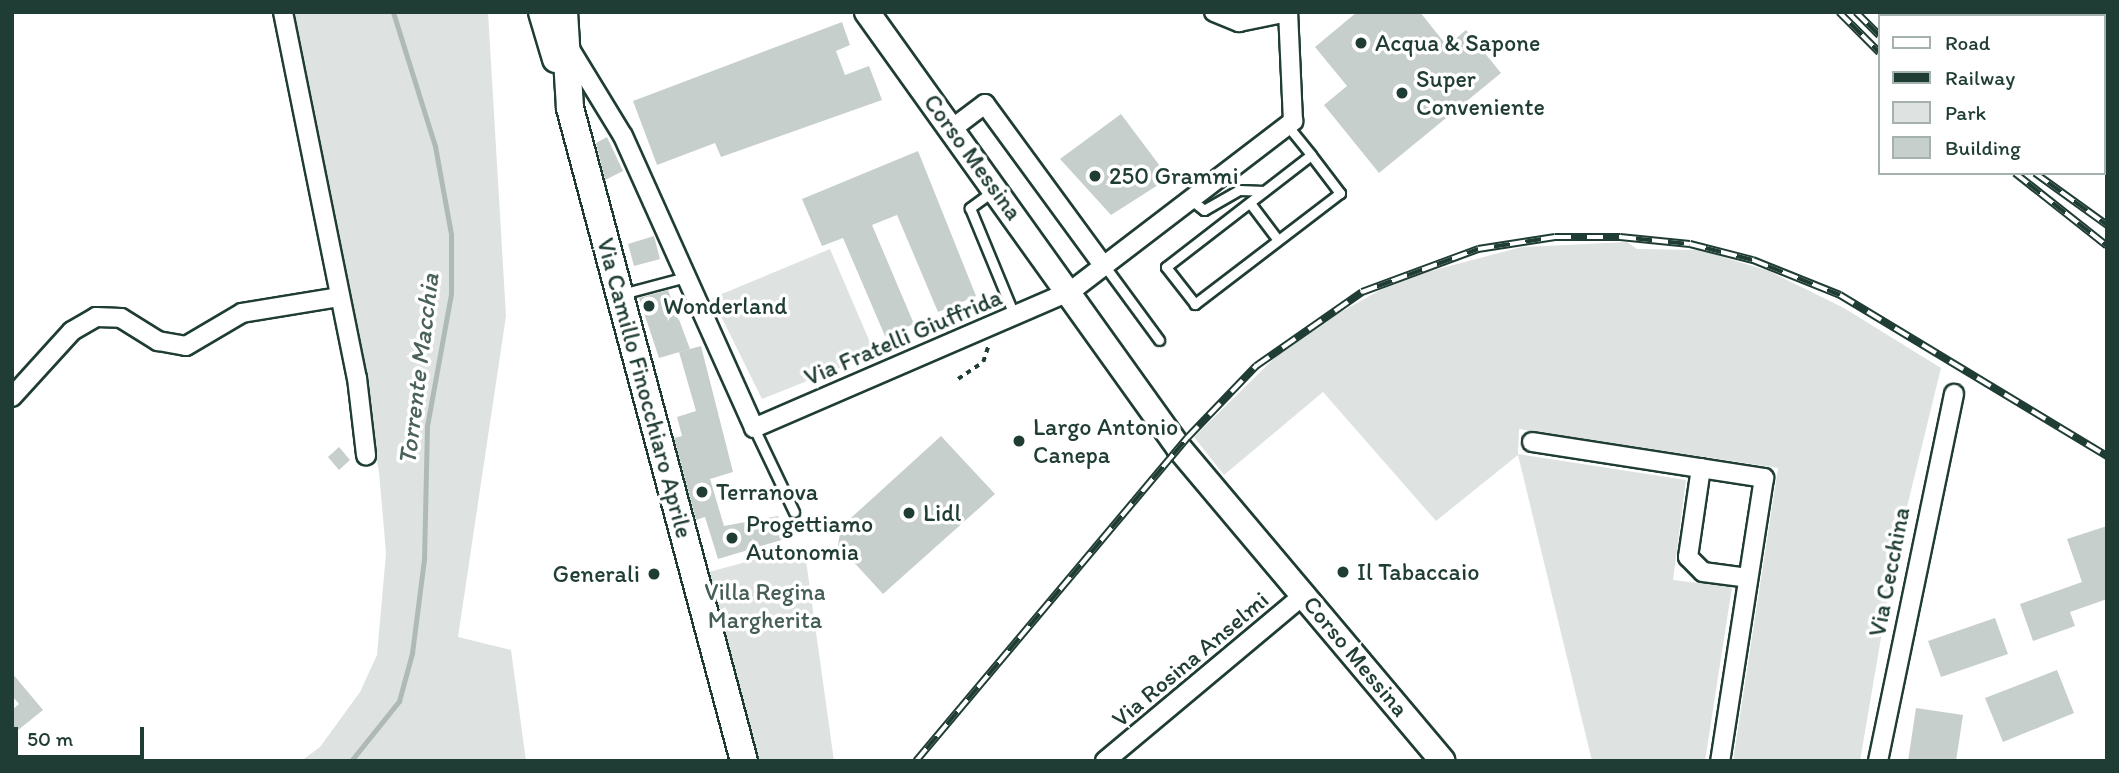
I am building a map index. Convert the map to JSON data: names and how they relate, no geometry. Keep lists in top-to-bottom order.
{
  "streets": {
    "main road": ["Via Camillo Finocchiaro Aprile"],
    "street": [
      "Corso Messina",
      "Via Fratelli Giuffrida",
      "Via Cecchina",
      "Via Rosina Anselmi"
    ]
  },
  "crossings": [
    ["Corso Messina", "Via Fratelli Giuffrida"],
    ["Corso Messina", "Via Rosina Anselmi"]
  ],
  "water": ["Torrente Macchia"],
  "parks": ["Villa Regina Margherita"],
  "places": [
    "Acqua & Sapone",
    "Super Conveniente",
    "250 Grammi",
    "Wonderland",
    "Largo Antonio Canepa",
    "Terranova",
    "Lidl",
    "Progettiamo Autonomia",
    "Il Tabaccaio",
    "Generali"
  ],
  "legend": [
    "Road",
    "Railway",
    "Park",
    "Building"
  ],
  "scale_bar": "50 m"
}
